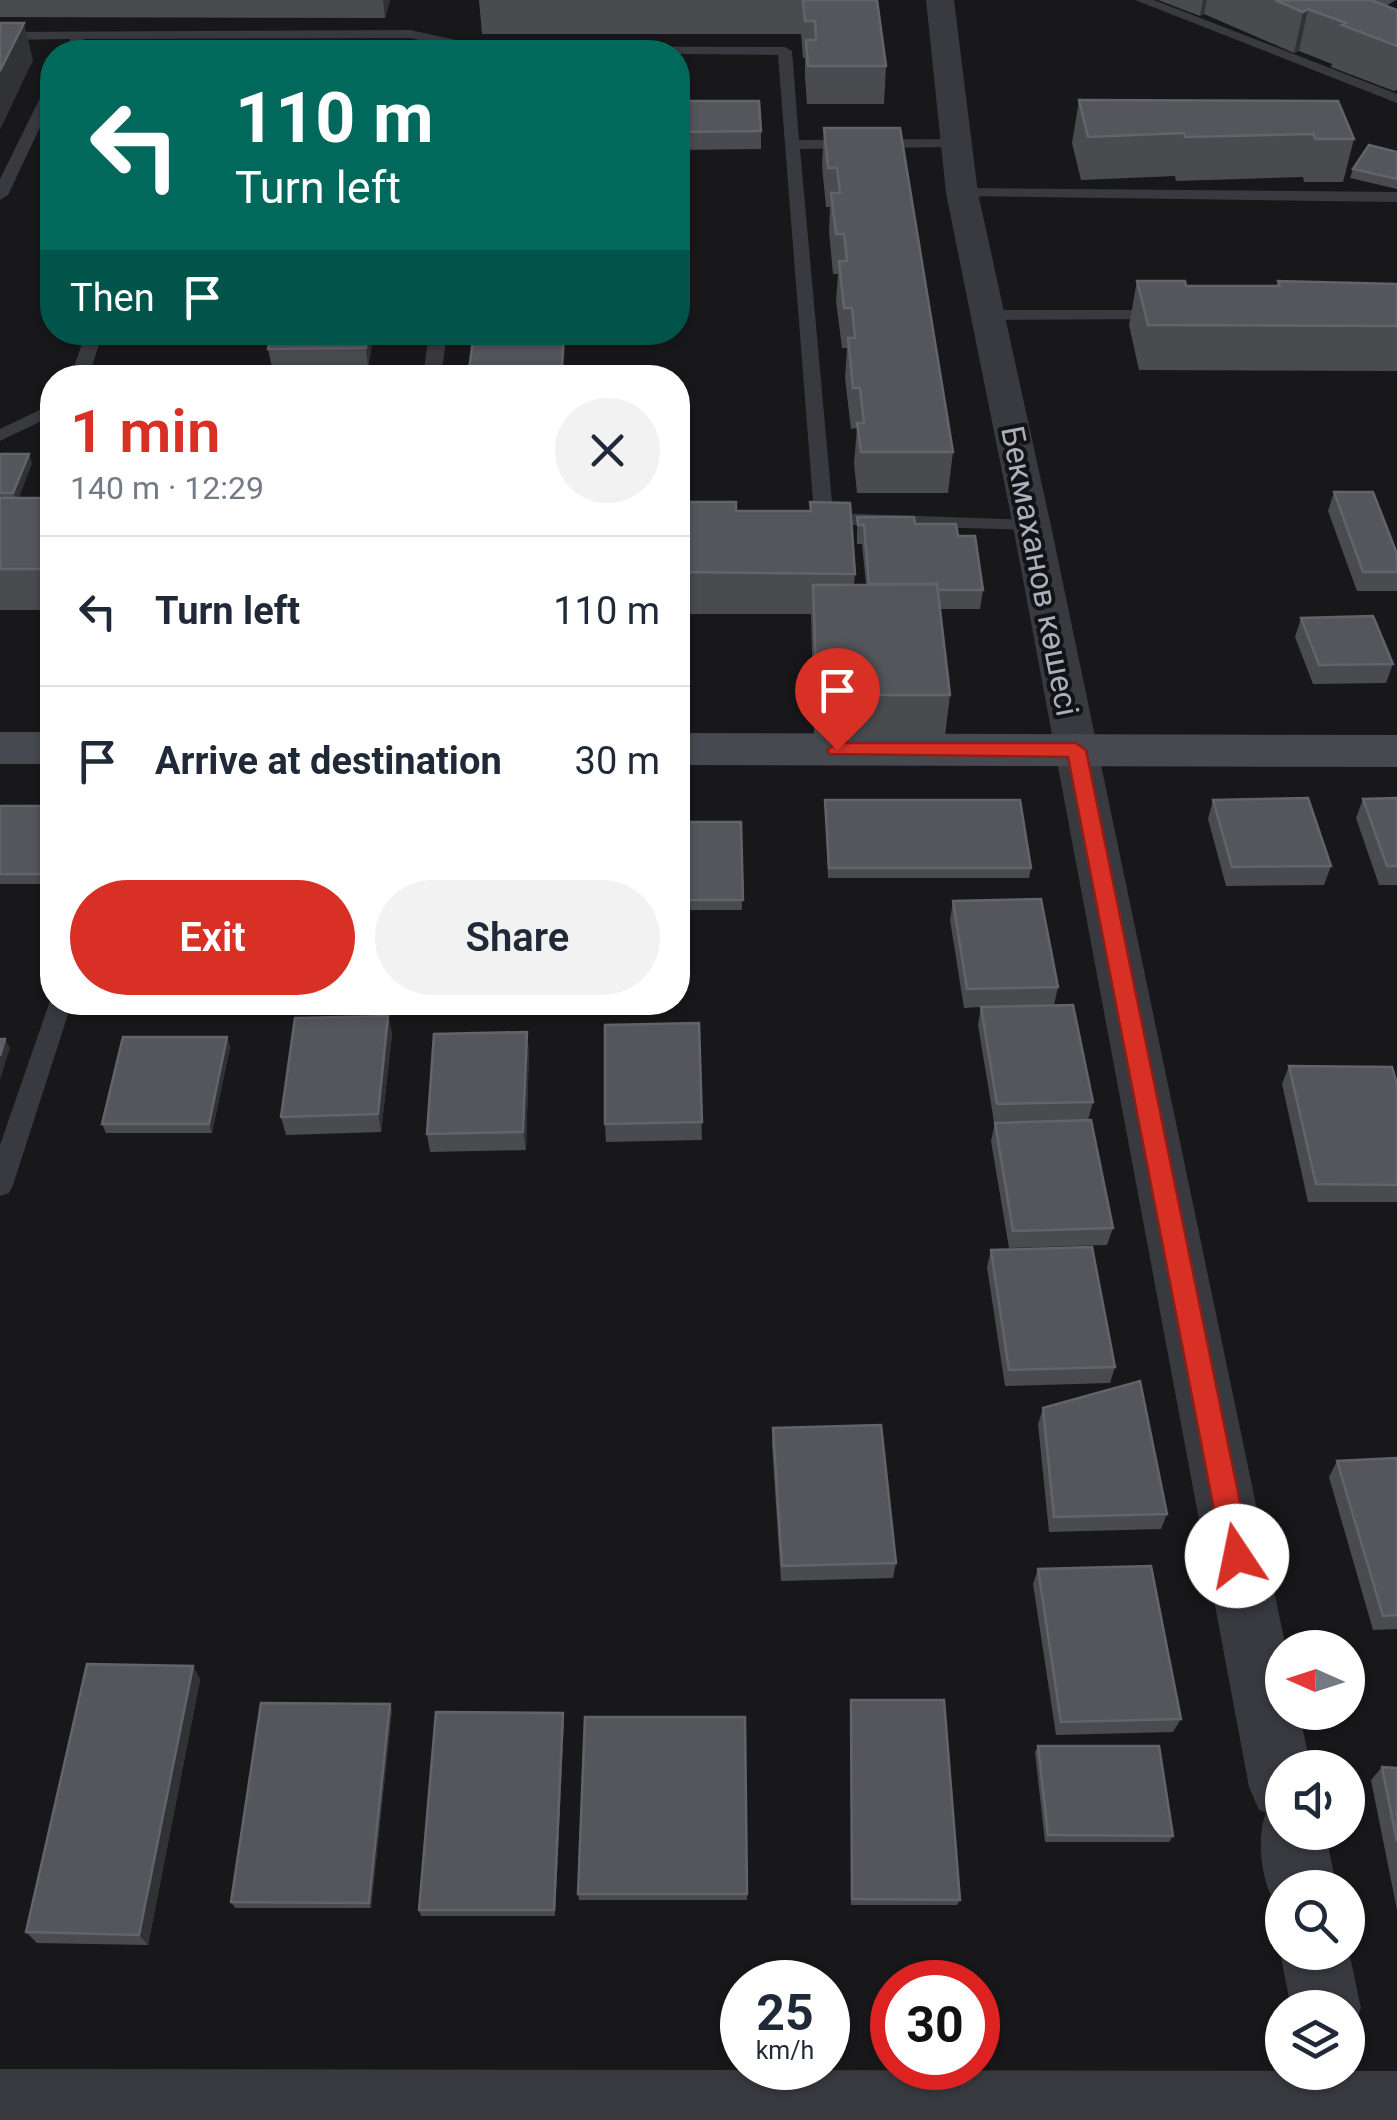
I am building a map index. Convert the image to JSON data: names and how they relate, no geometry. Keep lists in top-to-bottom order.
{
  "streets": {
    "street": ["Бекмаханов көшесі"]
  },
  "north": "left",
  "page": {
    "turn": ["110 m", "Turn left"],
    "then": "Then",
    "heading": ["1 min", "140 m · 12:29"],
    "list": [
      {
        "name": "Turn left",
        "value": "110 m"
      },
      {
        "name": "Arrive at destination",
        "value": "30 m"
      }
    ],
    "buttons": ["Exit", "Share"],
    "speed": "25 km/h",
    "limit": "30"
  }
}
